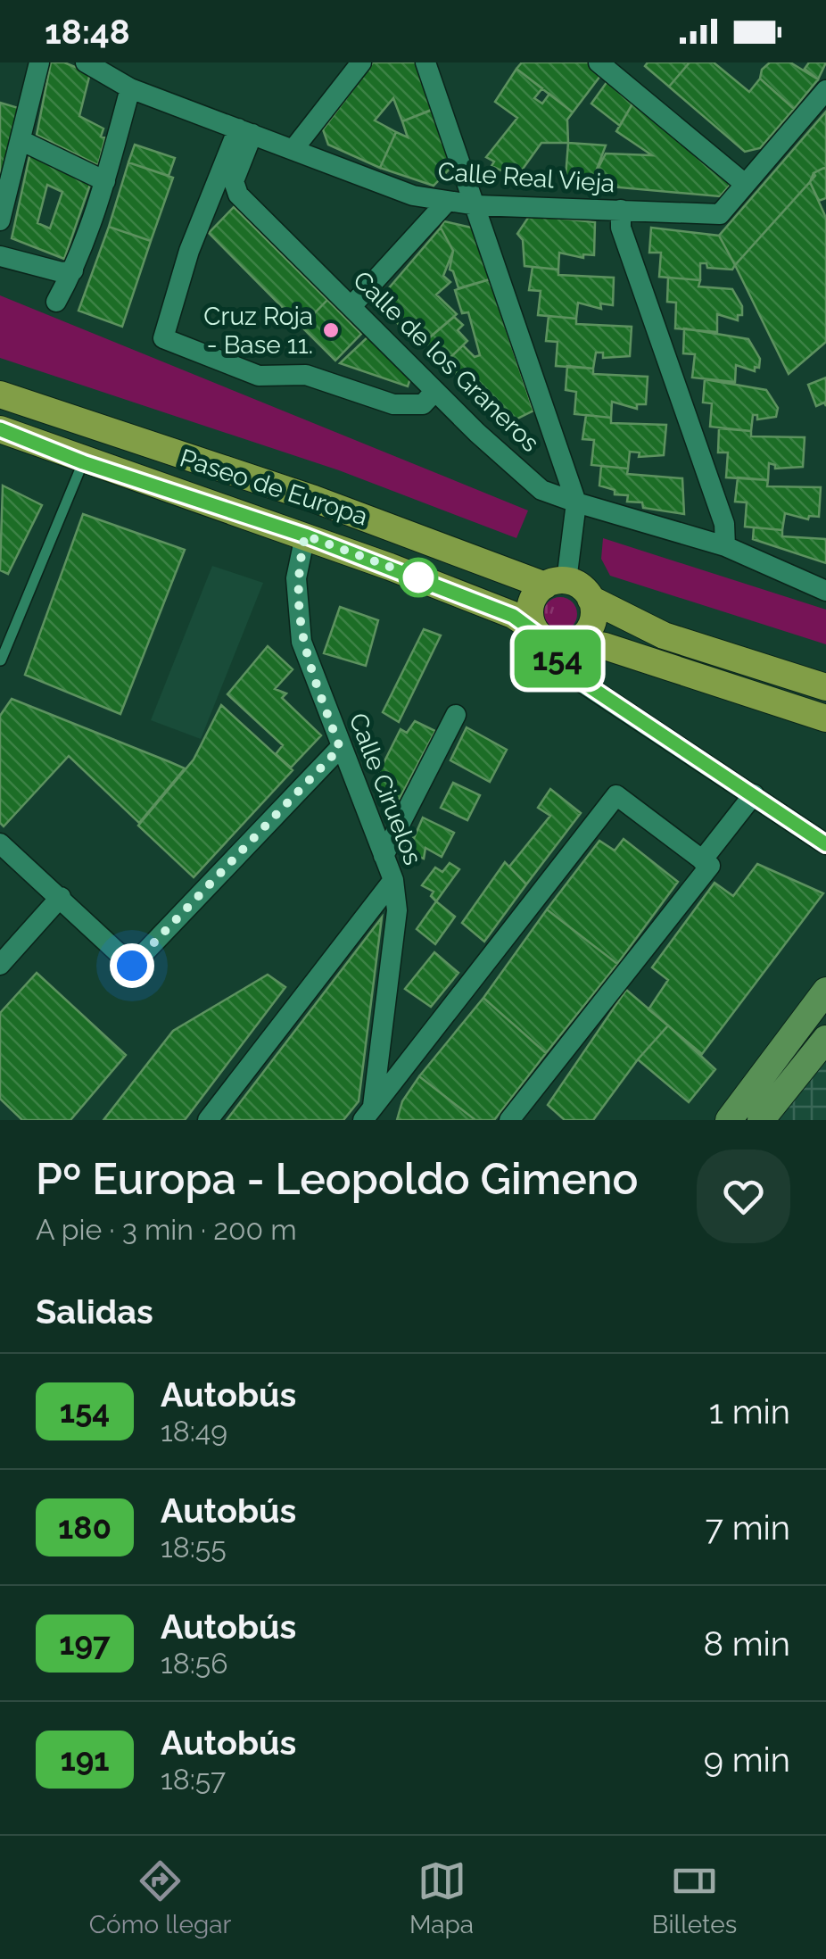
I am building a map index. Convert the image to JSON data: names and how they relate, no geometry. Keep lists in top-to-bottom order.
{
  "streets": {
    "main road": ["Paseo de Europa"],
    "street": ["Calle Real Vieja", "Calle de los Graneros", "Calle Ciruelos"]
  },
  "crossings": [
    ["Paseo de Europa", "Calle Ciruelos"]
  ],
  "places": ["Cruz Roja - Base 11."],
  "lines": ["bus line 154"],
  "page": {
    "status": "18:48",
    "on_map": "154",
    "heading": [
      ["Pº Europa - Leopoldo Gimeno", "A pie · 3 min · 200 m"],
      "Salidas"
    ],
    "list": [
      {
        "mark": "154",
        "name": "Autobús",
        "note": "18:49",
        "value": "1 min"
      },
      {
        "mark": "180",
        "name": "Autobús",
        "note": "18:55",
        "value": "7 min"
      },
      {
        "mark": "197",
        "name": "Autobús",
        "note": "18:56",
        "value": "8 min"
      },
      {
        "mark": "191",
        "name": "Autobús",
        "note": "18:57",
        "value": "9 min"
      }
    ],
    "tabs": ["Cómo llegar", "Mapa", "Billetes"]
  }
}
